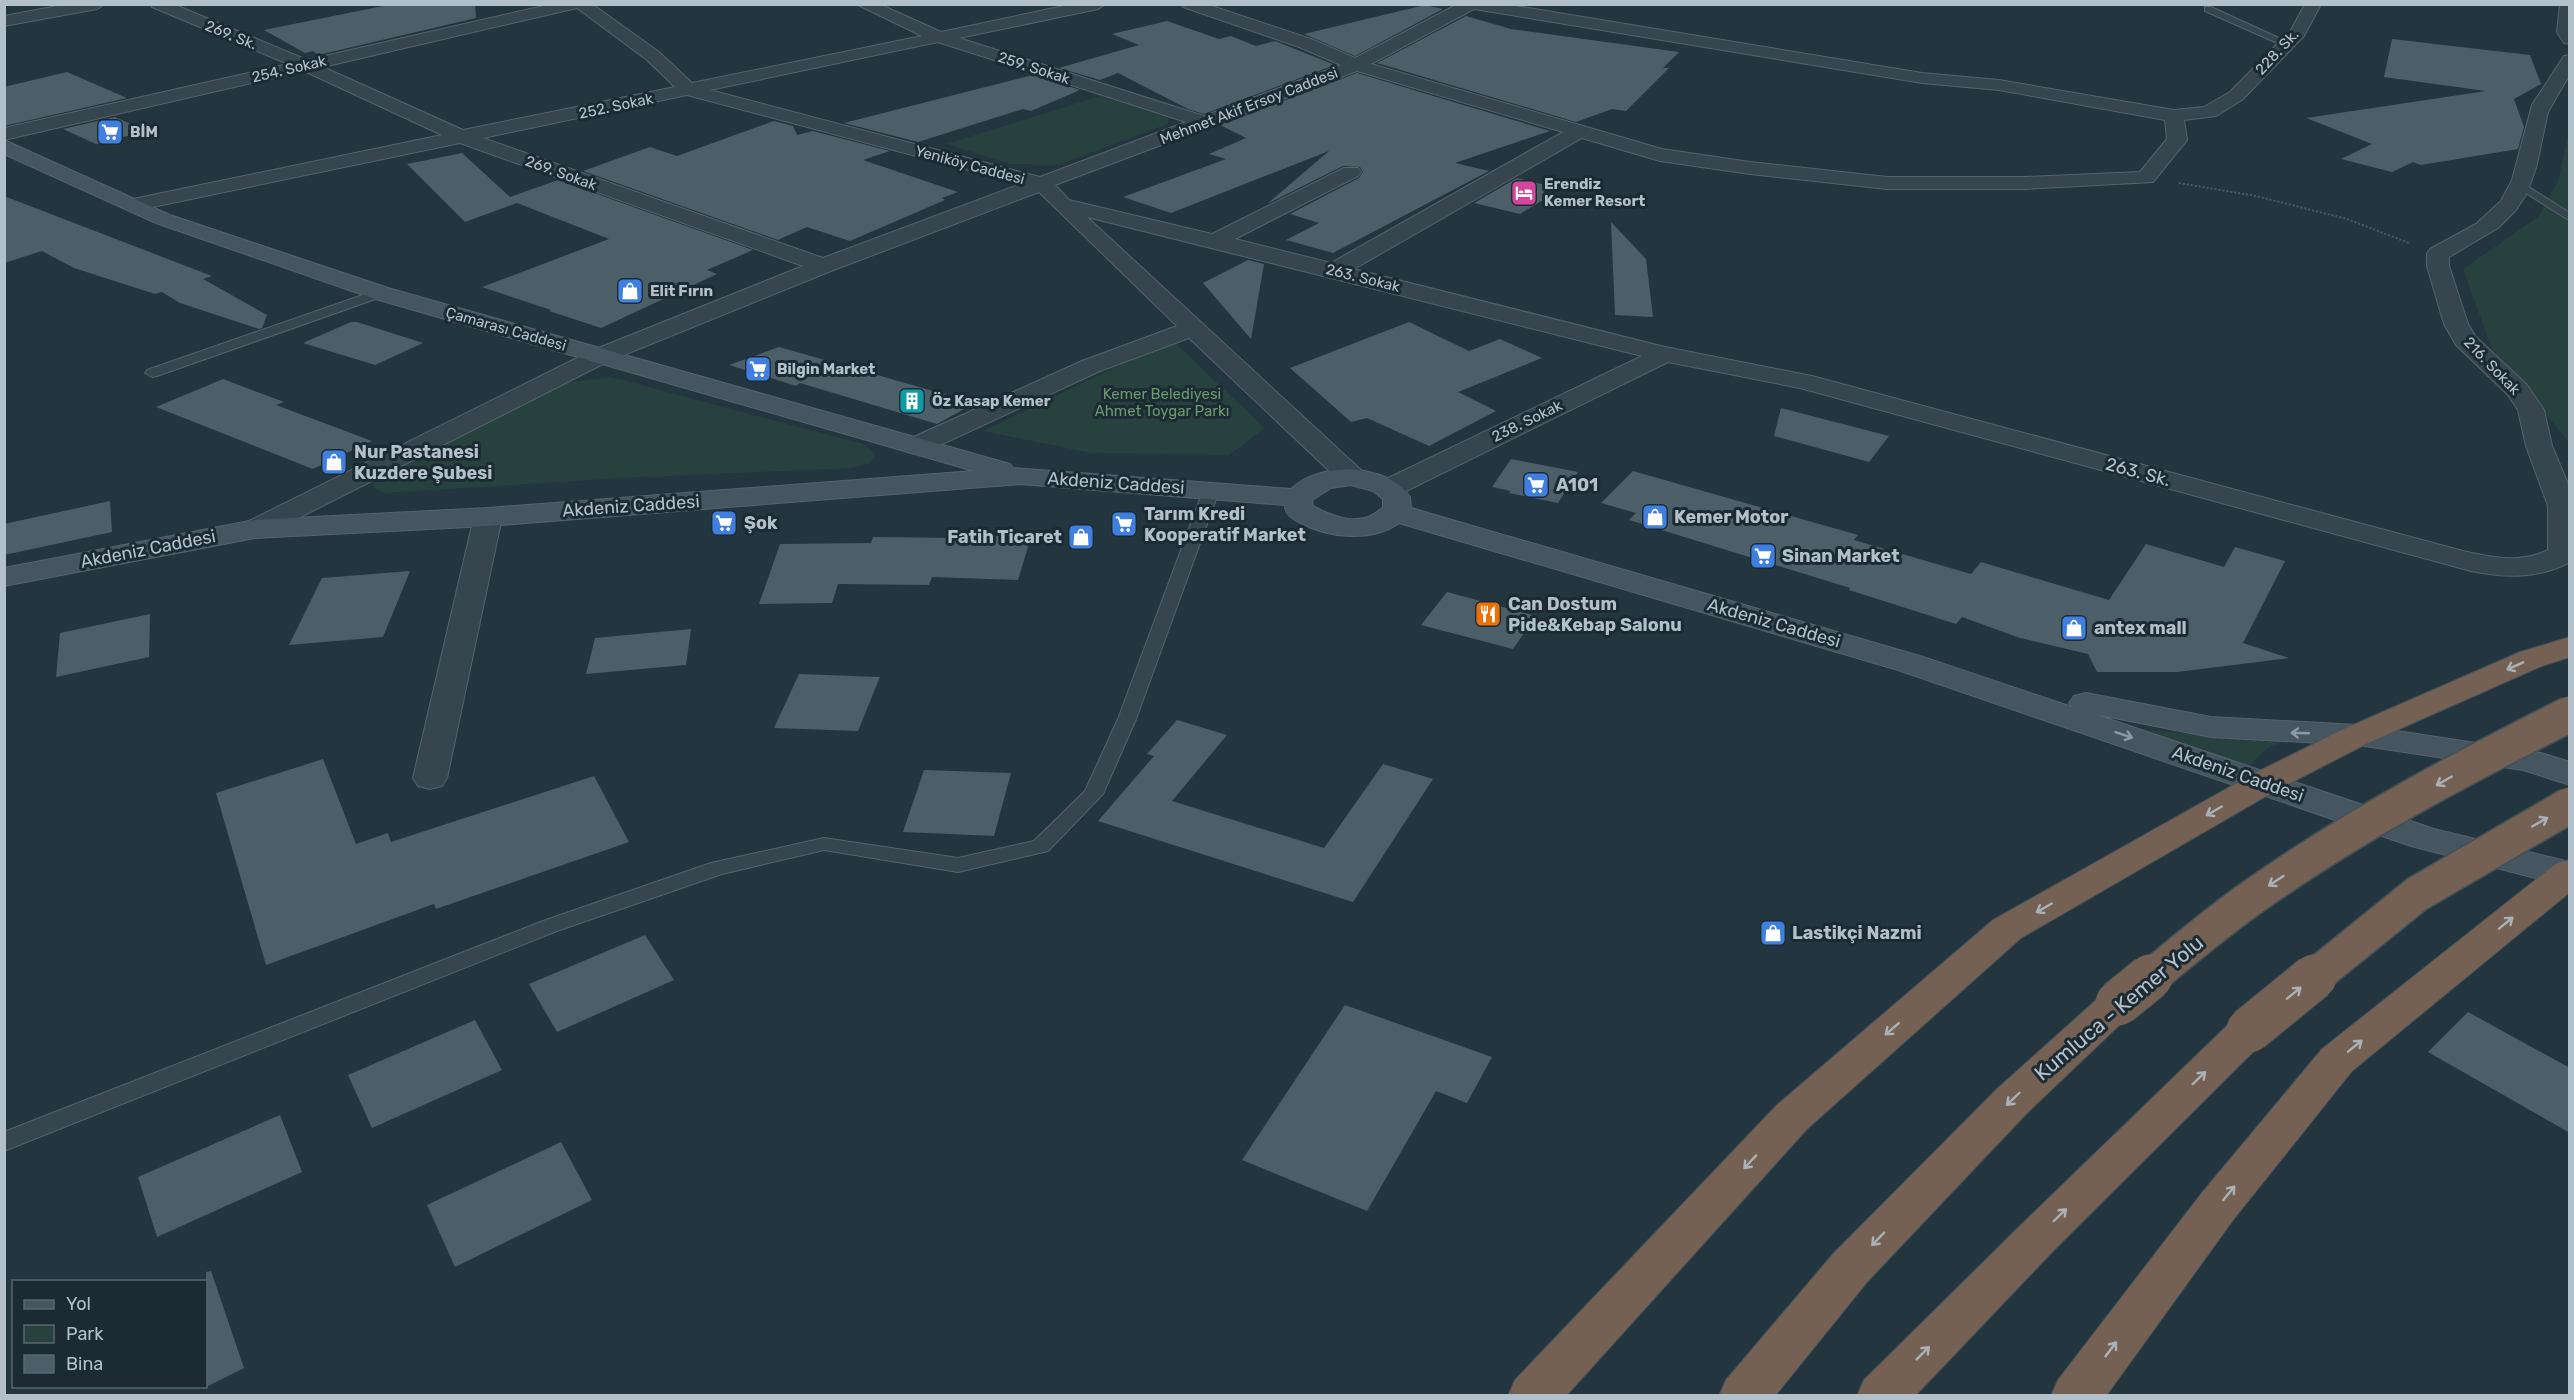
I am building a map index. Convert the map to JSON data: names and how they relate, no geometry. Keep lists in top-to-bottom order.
{
  "streets": {
    "highway": ["Kumluca - Kemer Yolu"],
    "street": [
      "269. Sk.",
      "228. Sk.",
      "259. Sokak",
      "254. Sokak",
      "252. Sokak",
      "Mehmet Akif Ersoy Caddesi",
      "Yeniköy Caddesi",
      "269. Sokak",
      "263. Sokak",
      "Çamarası Caddesi",
      "216. Sokak",
      "238. Sokak",
      "263. Sk.",
      "Akdeniz Caddesi"
    ]
  },
  "crossings": [
    ["269. Sk.", "254. Sokak"],
    ["269. Sk.", "269. Sokak"],
    ["259. Sokak", "252. Sokak"],
    ["259. Sokak", "Mehmet Akif Ersoy Caddesi"],
    ["254. Sokak", "269. Sokak"],
    ["252. Sokak", "Yeniköy Caddesi"],
    ["252. Sokak", "269. Sokak"],
    ["252. Sokak", "Çamarası Caddesi"],
    ["Mehmet Akif Ersoy Caddesi", "Yeniköy Caddesi"],
    ["Mehmet Akif Ersoy Caddesi", "269. Sokak"],
    ["Mehmet Akif Ersoy Caddesi", "Çamarası Caddesi"],
    ["Mehmet Akif Ersoy Caddesi", "Akdeniz Caddesi"],
    ["Yeniköy Caddesi", "263. Sokak"],
    ["Yeniköy Caddesi", "Akdeniz Caddesi"],
    ["263. Sokak", "238. Sokak"],
    ["263. Sokak", "263. Sk."],
    ["Çamarası Caddesi", "Akdeniz Caddesi"],
    ["216. Sokak", "263. Sk."],
    ["238. Sokak", "263. Sk."],
    ["238. Sokak", "Akdeniz Caddesi"]
  ],
  "parks": ["Kemer Belediyesi Ahmet Toygar Parkı"],
  "places": {
    "supermarket": [
      "BİM",
      "Bilgin Market",
      "A101",
      "Şok",
      "Tarım Kredi Kooperatif Market",
      "Sinan Market"
    ],
    "hotel": ["Erendiz Kemer Resort"],
    "shop": [
      "Elit Fırın",
      "Nur Pastanesi Kuzdere Şubesi",
      "Kemer Motor",
      "Fatih Ticaret",
      "antex mall",
      "Lastikçi Nazmi"
    ],
    "building": ["Öz Kasap Kemer"],
    "restaurant": ["Can Dostum Pide&Kebap Salonu"]
  },
  "legend": ["Yol", "Park", "Bina"]
}
